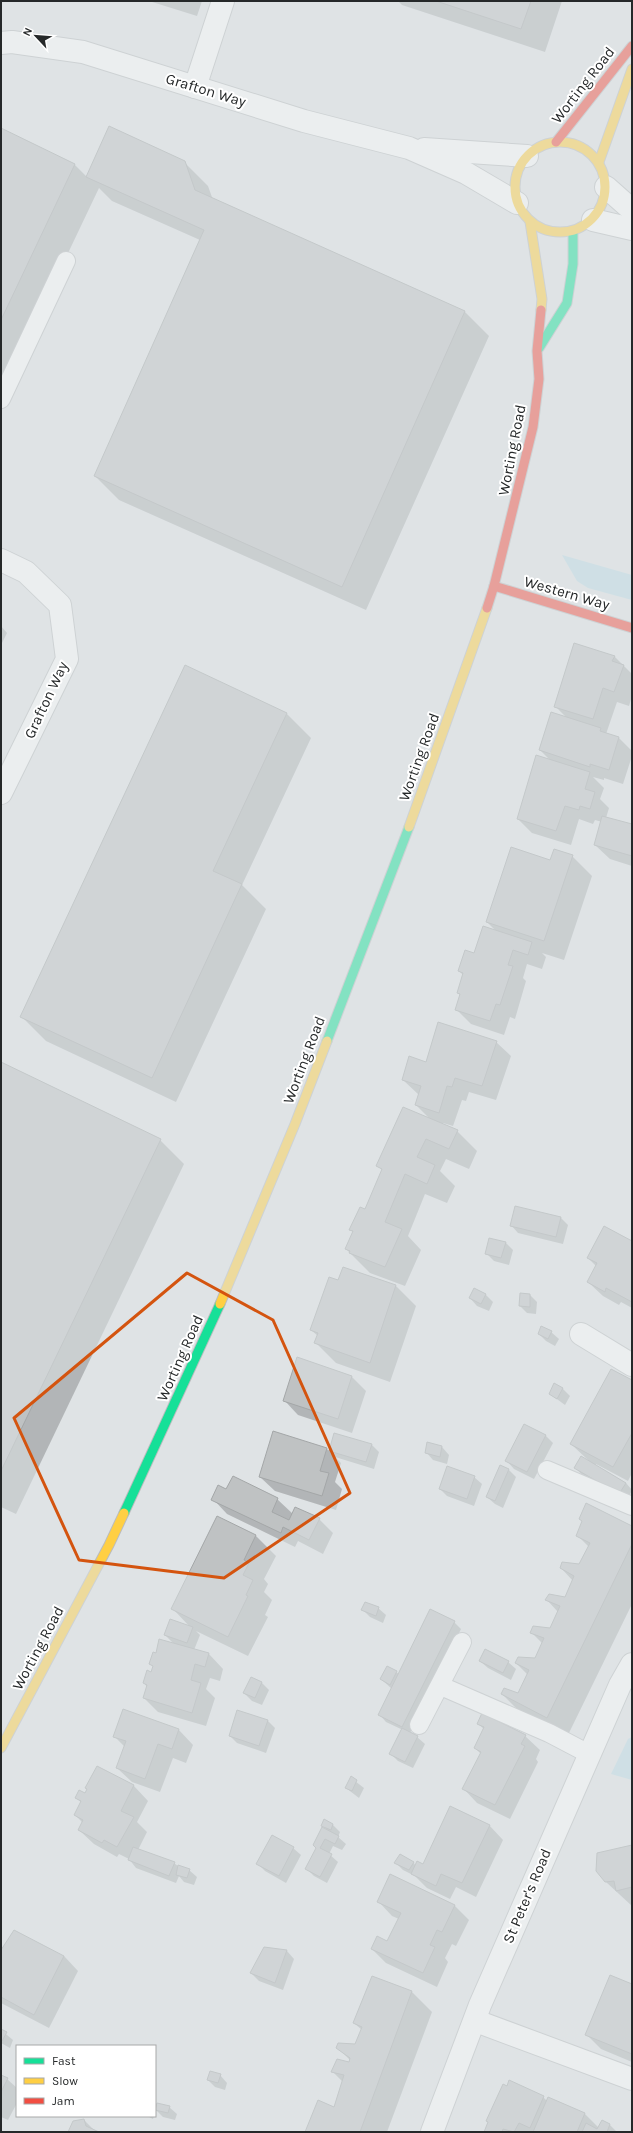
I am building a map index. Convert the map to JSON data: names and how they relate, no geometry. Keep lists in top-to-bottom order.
{
  "streets": {
    "street": [
      "Worting Road",
      "Grafton Way",
      "Western Way",
      "St Peter's Road"
    ]
  },
  "crossings": [
    ["Worting Road", "Grafton Way"],
    ["Worting Road", "Western Way"]
  ],
  "legend": ["Fast", "Slow", "Jam"],
  "north": "top left"
}
